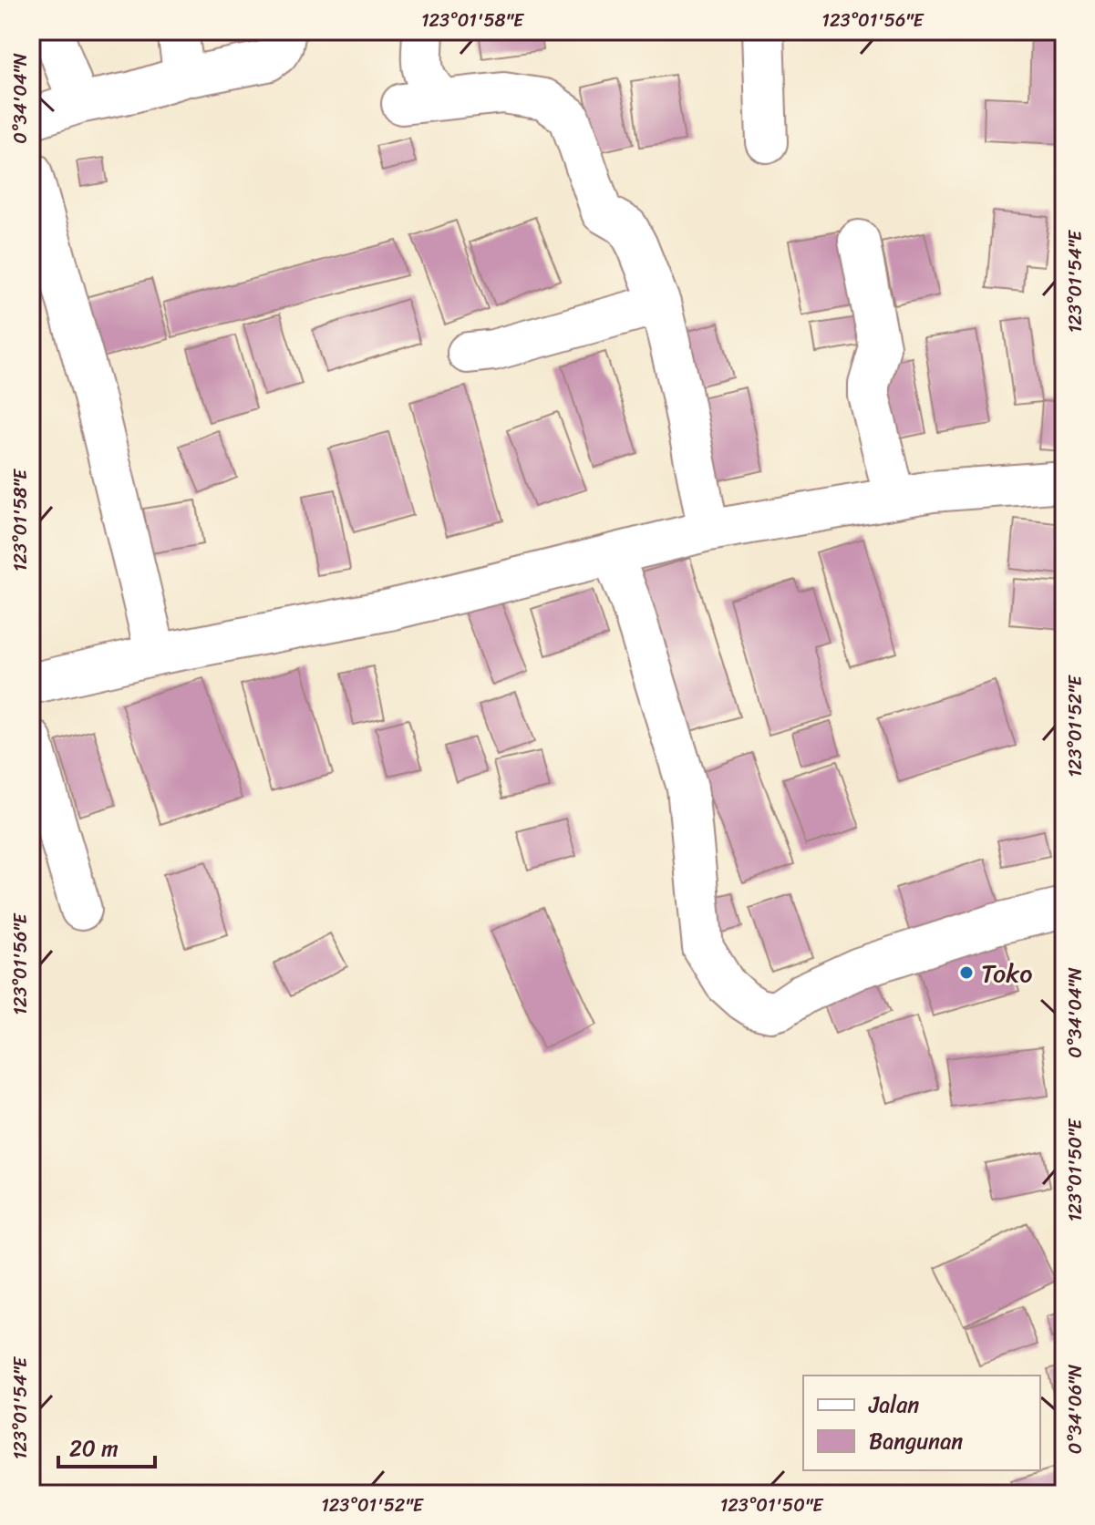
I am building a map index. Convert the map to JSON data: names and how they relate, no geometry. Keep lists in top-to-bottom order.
{
  "places": ["Toko"],
  "legend": ["Jalan", "Bangunan"],
  "scale_bar": "20 m",
  "coordinates": [
    "123°01'58\"E",
    "123°01'56\"E",
    "0°34'04\"N",
    "123°01'54\"E",
    "123°01'52\"E",
    "123°01'50\"E",
    "0°34'06\"N"
  ]
}
